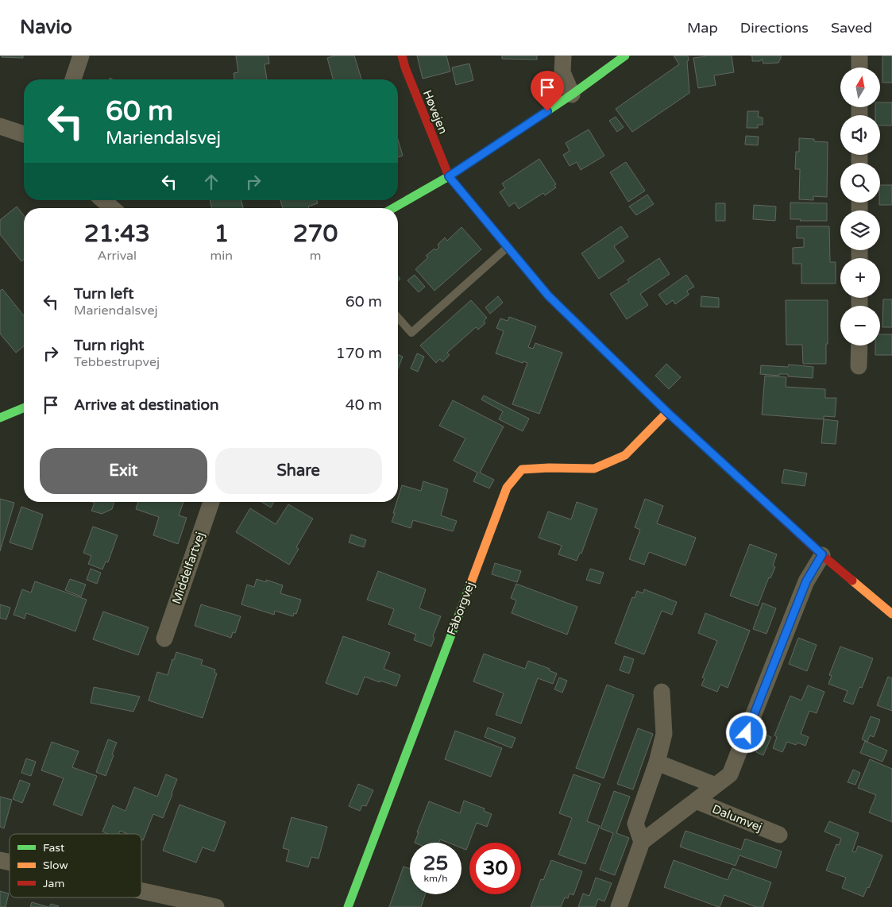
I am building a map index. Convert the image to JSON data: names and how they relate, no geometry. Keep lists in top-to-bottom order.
{
  "streets": {
    "street": [
      "Høvejen",
      "Middelfartvej",
      "Fåborgvej",
      "Dalumvej"
    ]
  },
  "crossings": [
    ["Høvejen", "Fåborgvej"],
    ["Høvejen", "Dalumvej"]
  ],
  "legend": ["Fast", "Slow", "Jam"],
  "north": "top",
  "page": {
    "header": "Navio",
    "nav": ["Map", "Directions", "Saved"],
    "map_buttons": ["+", "−"],
    "turn": ["60 m", "Mariendalsvej"],
    "eta": [
      "21:43",
      "Arrival",
      "1",
      "min",
      "270",
      "m"
    ],
    "list": [
      {
        "name": "Turn left",
        "note": "Mariendalsvej",
        "value": "60 m"
      },
      {
        "name": "Turn right",
        "note": "Tebbestrupvej",
        "value": "170 m"
      },
      {
        "name": "Arrive at destination",
        "value": "40 m"
      }
    ],
    "buttons": ["Exit", "Share"],
    "speed": "25 km/h",
    "limit": "30"
  }
}
